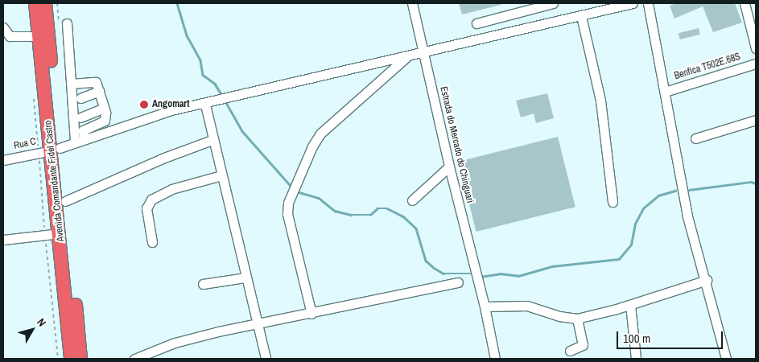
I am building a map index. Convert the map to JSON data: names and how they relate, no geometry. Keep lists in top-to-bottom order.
{
  "streets": {
    "highway": ["Avenida Comandante Fidel Castro"],
    "street": ["Benfica T502E.68S", "Rua C", "Estrada do Mercado do Chinguari"]
  },
  "crossings": [
    ["Rua C", "Estrada do Mercado do Chinguari"],
    ["Rua C", "Avenida Comandante Fidel Castro"]
  ],
  "places": ["Angomart"],
  "scale_bar": "100 m",
  "north": "top right"
}
